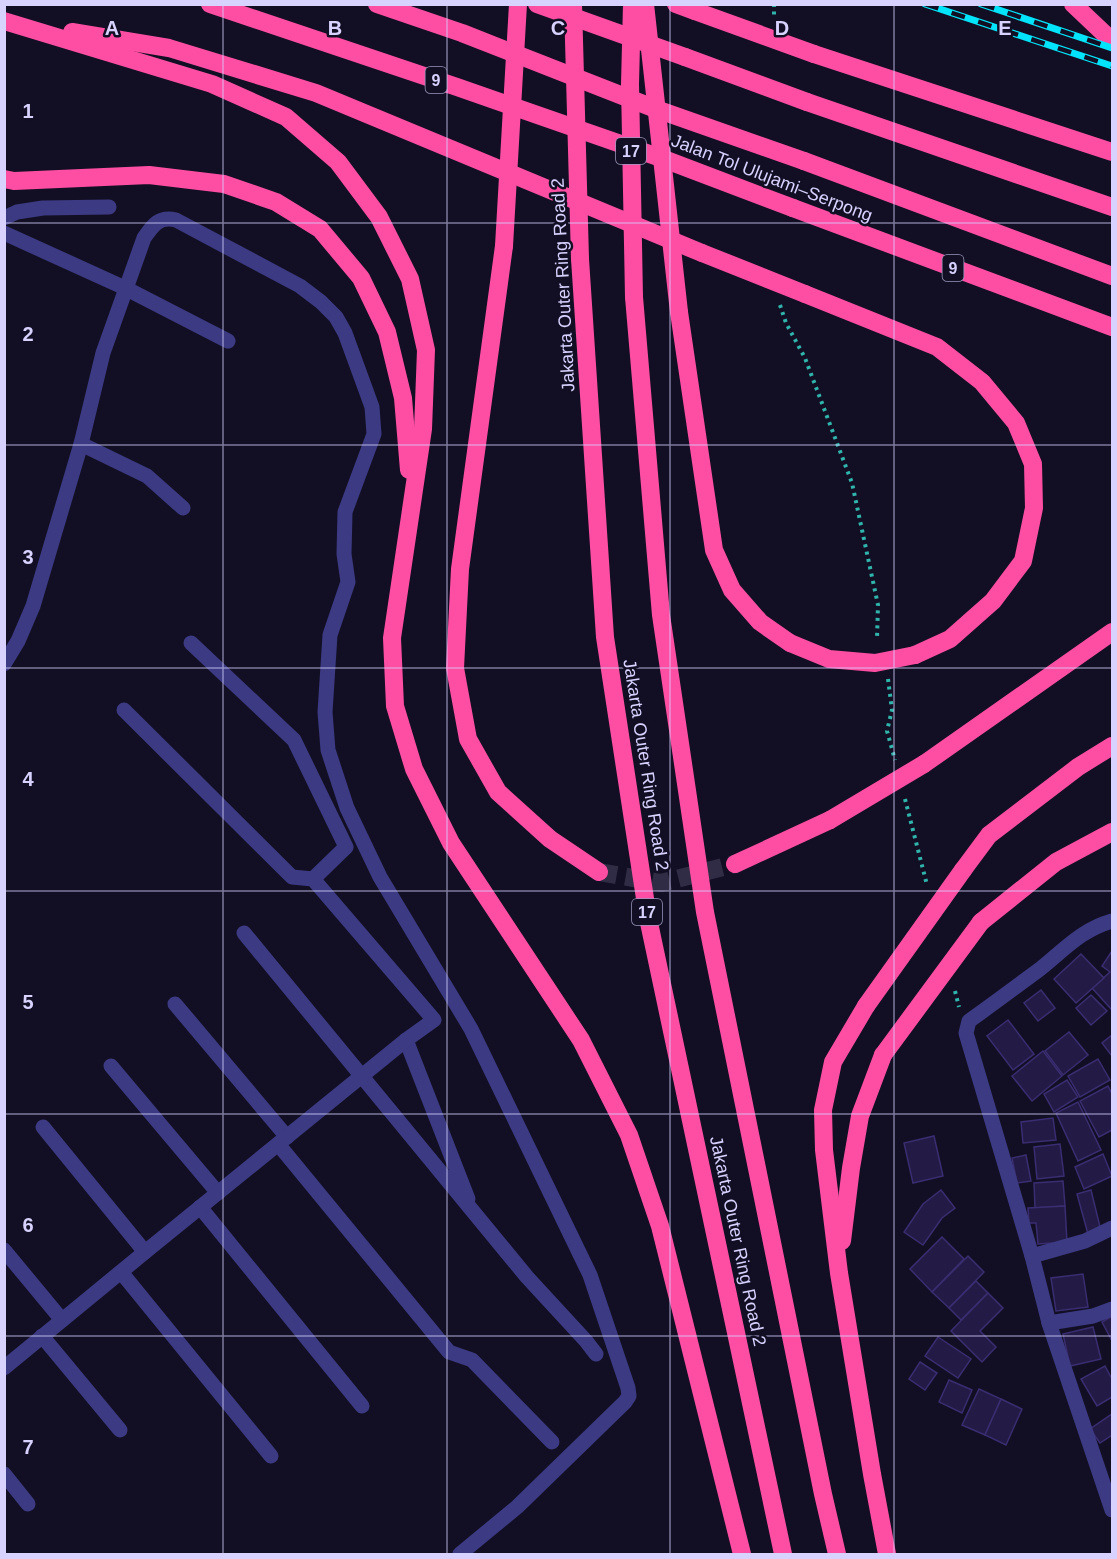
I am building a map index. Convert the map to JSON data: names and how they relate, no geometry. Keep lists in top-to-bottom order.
{
  "streets": {
    "highway": [
      "9",
      "17",
      "Jalan Tol Ulujami–Serpong",
      "Jakarta Outer Ring Road 2"
    ]
  },
  "grid": {
    "columns": [
      "A",
      "B",
      "C",
      "D",
      "E"
    ],
    "rows": [
      "1",
      "2",
      "3",
      "4",
      "5",
      "6",
      "7"
    ]
  }
}
